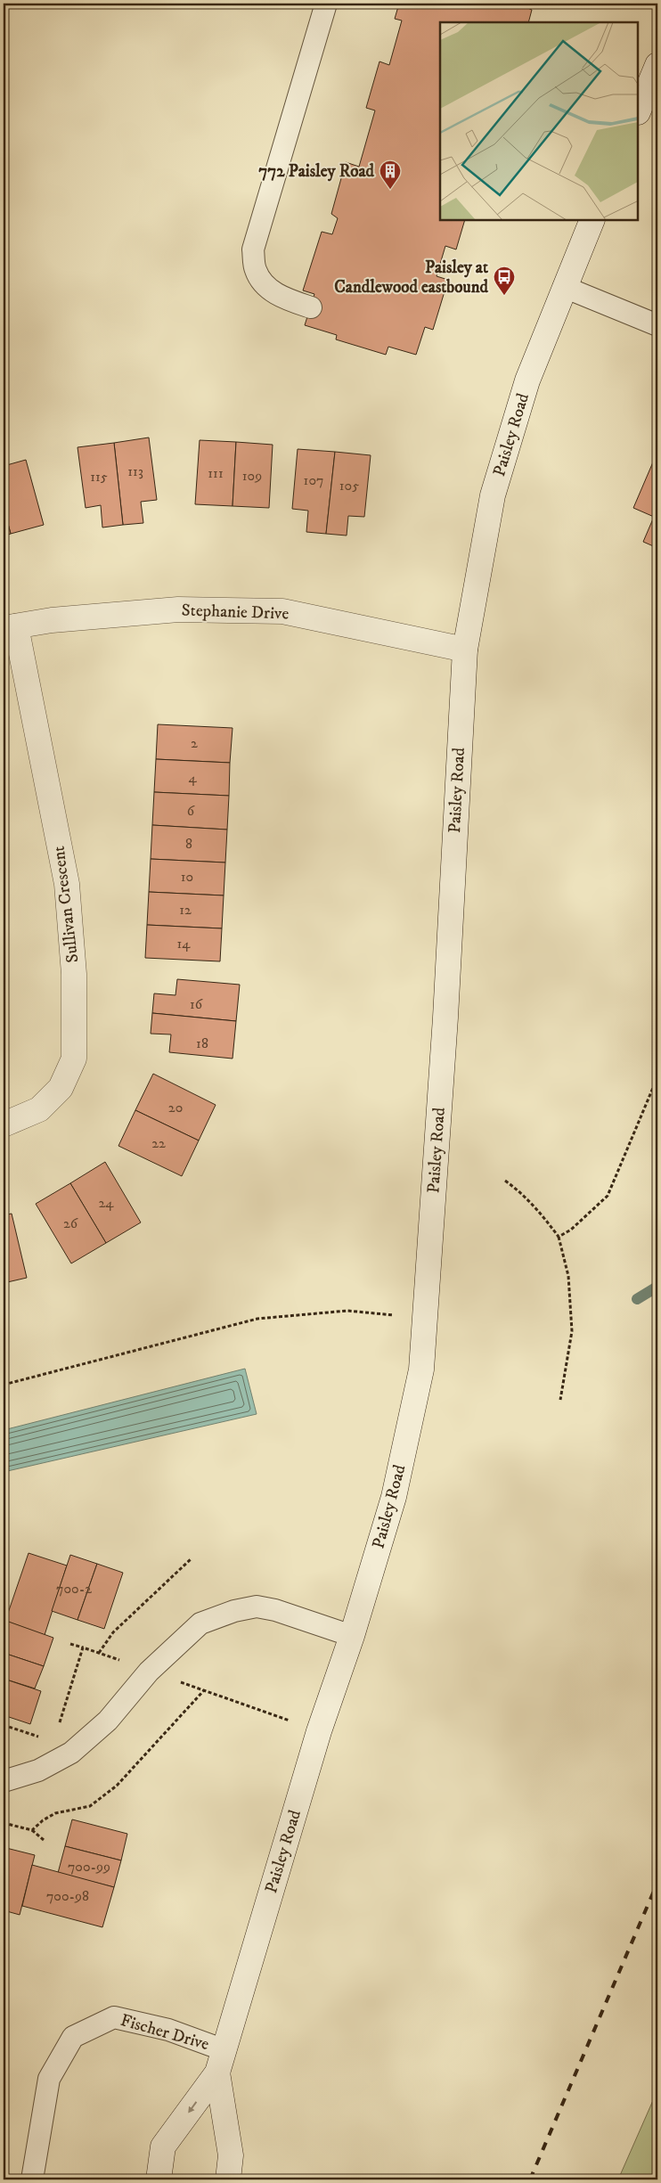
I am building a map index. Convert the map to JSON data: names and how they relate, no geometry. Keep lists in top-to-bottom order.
{
  "streets": {
    "main road": ["Paisley Road", "Stephanie Drive", "Sullivan Crescent"],
    "lane": ["Fischer Drive"]
  },
  "crossings": [
    ["Paisley Road", "Stephanie Drive"],
    ["Paisley Road", "Fischer Drive"],
    ["Stephanie Drive", "Sullivan Crescent"]
  ],
  "places": {
    "building": ["772 Paisley Road"],
    "bus stop": ["Paisley at Candlewood eastbound"]
  },
  "house_numbers": [
    "113",
    "111",
    "109",
    "115",
    "107",
    "105",
    "2",
    "4",
    "6",
    "8",
    "10",
    "12",
    "14",
    "16",
    "18",
    "20",
    "22",
    "24",
    "26",
    "700-2",
    "700-99",
    "700-98"
  ]
}
